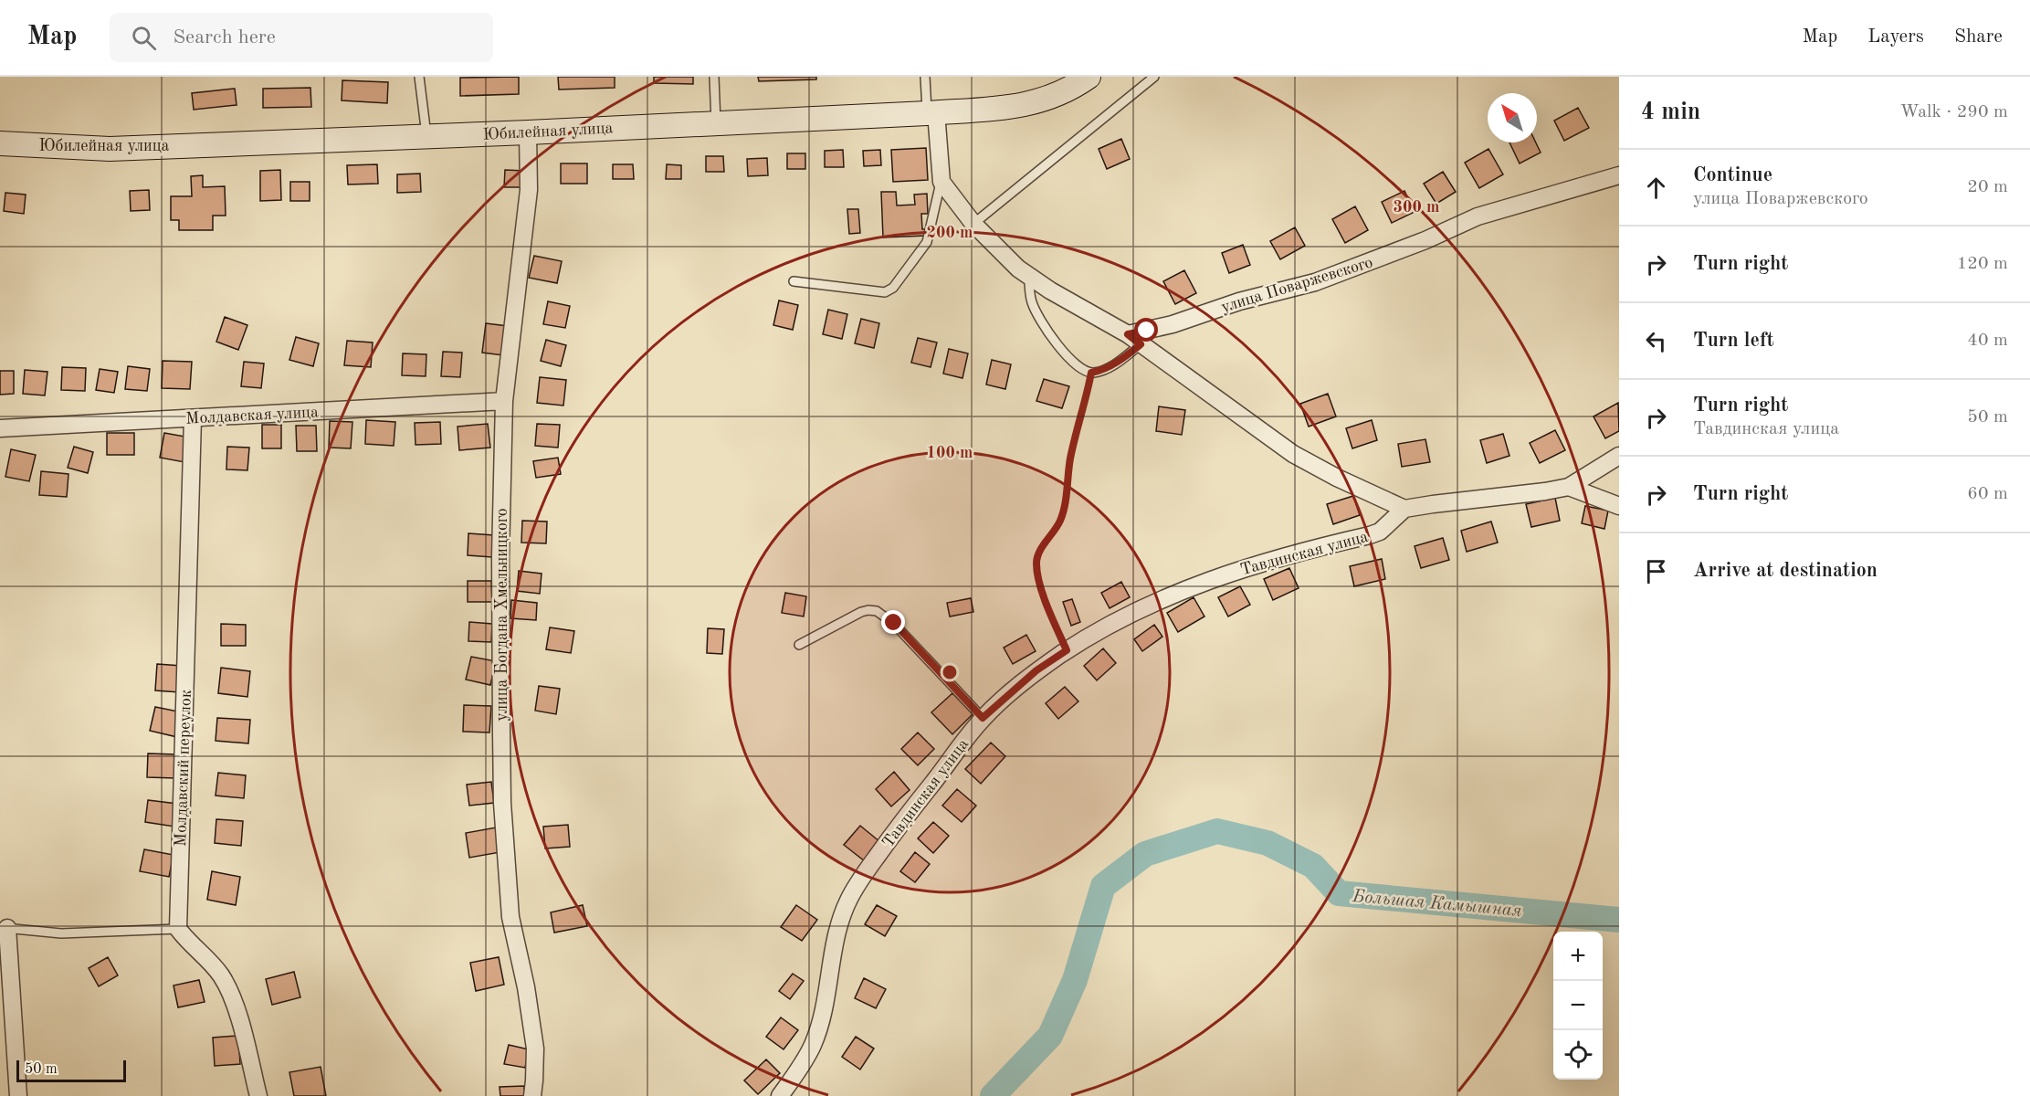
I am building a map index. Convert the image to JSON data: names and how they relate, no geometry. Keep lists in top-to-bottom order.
{
  "streets": {
    "street": [
      "Юбилейная улица",
      "улица Поваржевского",
      "Молдавская улица",
      "Тавдинская улица",
      "улица Богдана Хмельницкого",
      "Молдавский переулок"
    ]
  },
  "crossings": [
    ["Юбилейная улица", "улица Богдана Хмельницкого"],
    ["Молдавская улица", "улица Богдана Хмельницкого"],
    ["Молдавская улица", "Молдавский переулок"]
  ],
  "water": ["Большая Камышная"],
  "scale_bar": "50 m",
  "north": "top left",
  "page": {
    "header": "Map",
    "search": "Search here",
    "nav": ["Map", "Layers", "Share"],
    "heading": ["4 min", "Walk · 290 m"],
    "list": [
      ["Continue", "улица Поваржевского", "20 m"],
      ["Turn right", "120 m"],
      ["Turn left", "40 m"],
      ["Turn right", "Тавдинская улица", "50 m"],
      ["Turn right", "60 m"],
      "Arrive at destination"
    ],
    "map_buttons": ["+", "−"],
    "scale": "50 m"
  },
  "rings": ["300 m", "200 m", "100 m"]
}
